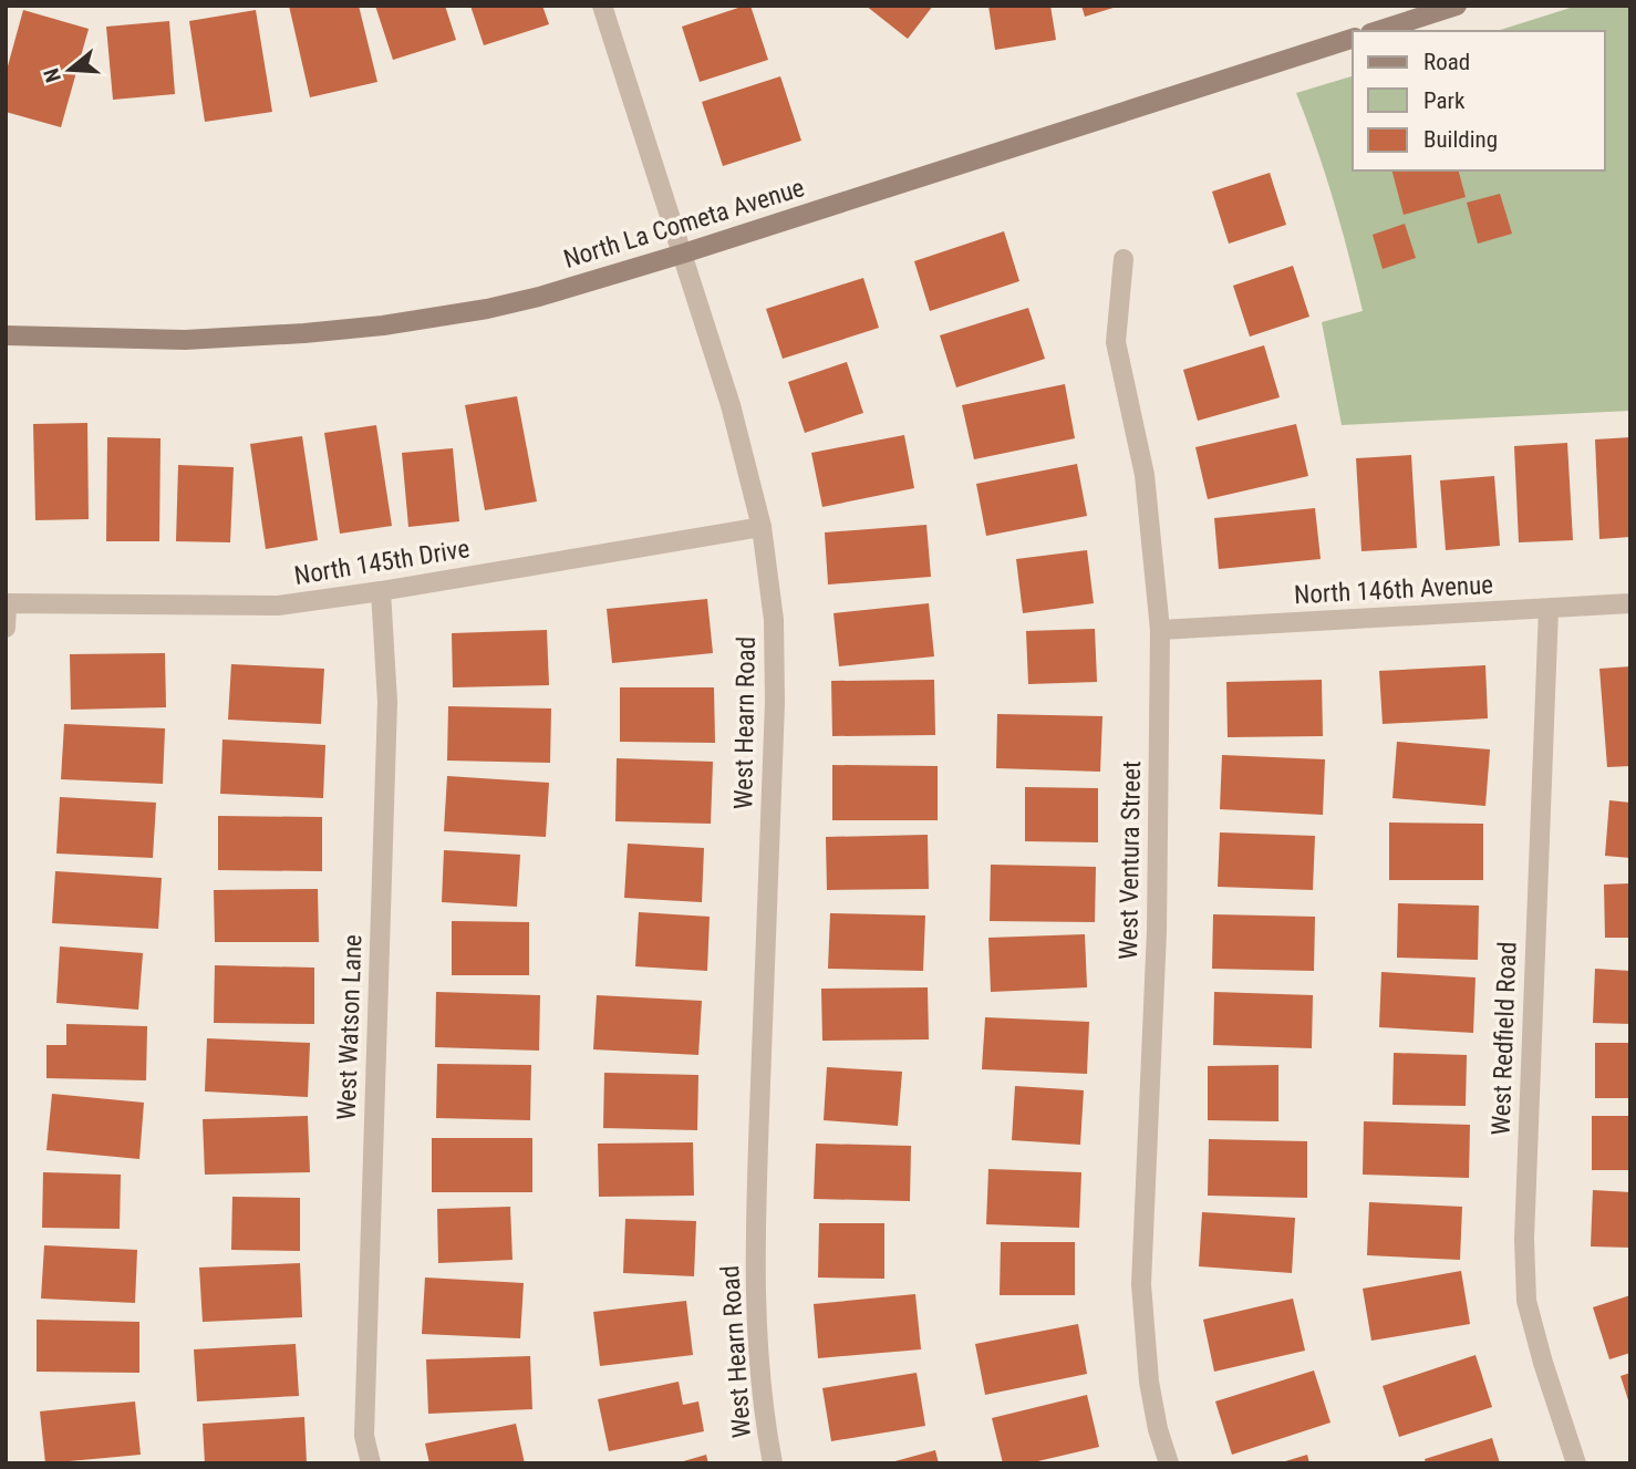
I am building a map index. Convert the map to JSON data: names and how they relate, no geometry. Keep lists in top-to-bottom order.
{
  "streets": {
    "street": [
      "North La Cometa Avenue",
      "North 145th Drive",
      "North 146th Avenue",
      "West Hearn Road",
      "West Ventura Street",
      "West Watson Lane",
      "West Redfield Road"
    ]
  },
  "crossings": [
    ["North La Cometa Avenue", "West Hearn Road"],
    ["North 145th Drive", "West Hearn Road"],
    ["North 145th Drive", "West Watson Lane"],
    ["North 146th Avenue", "West Ventura Street"],
    ["North 146th Avenue", "West Redfield Road"]
  ],
  "legend": ["Road", "Park", "Building"],
  "north": "left"
}
